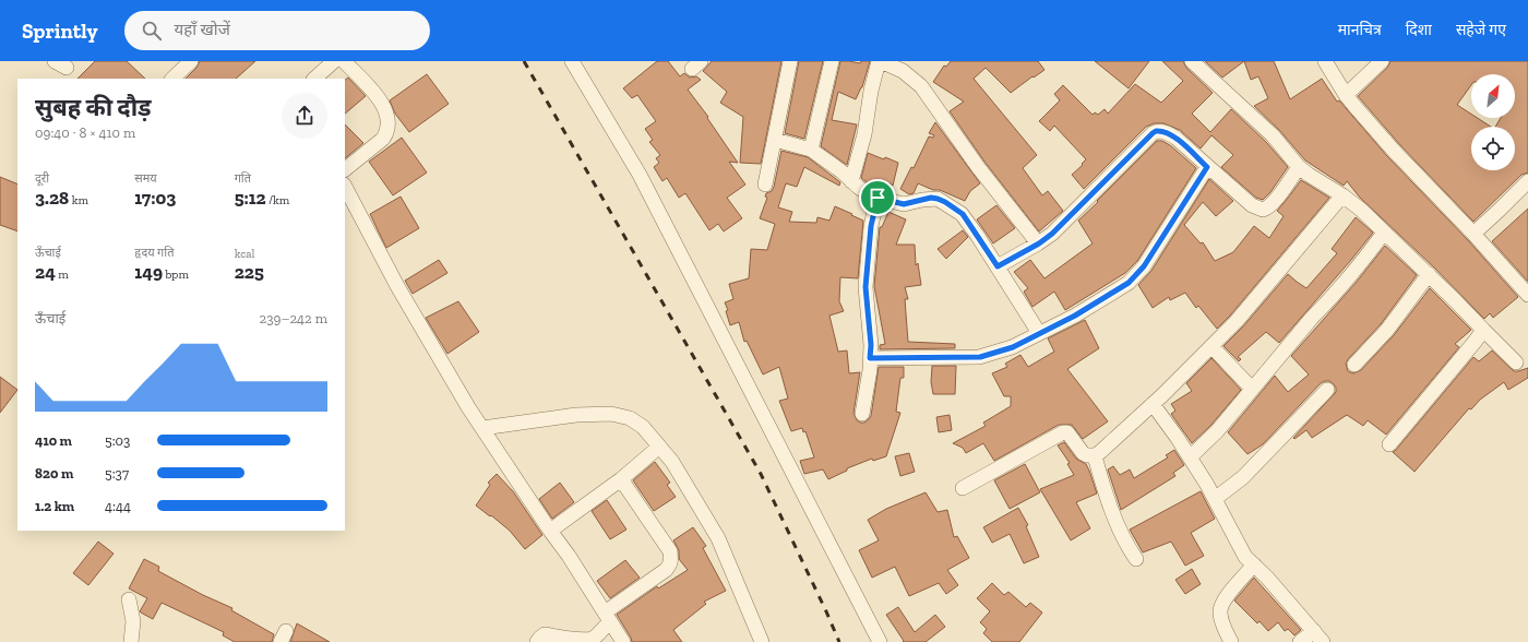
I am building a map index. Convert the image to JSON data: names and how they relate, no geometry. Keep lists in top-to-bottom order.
{
  "north": "top right",
  "page": {
    "header": "Sprintly",
    "search": "यहाँ खोजें",
    "nav": ["मानचित्र", "दिशा", "सहेजे गए"],
    "heading": ["सुबह की दौड़", "09:40 · 8 × 410 m"],
    "stats": [
      ["दूरी", "3.28 km"],
      ["समय", "17:03"],
      ["गति", "5:12 /km"],
      ["ऊँचाई", "24 m"],
      ["हृदय गति", "149 bpm"],
      ["kcal", "225"]
    ],
    "chart": ["ऊँचाई", "239–242 m"],
    "list": [
      {
        "name": "410 m",
        "note": "5:03"
      },
      {
        "name": "820 m",
        "note": "5:37"
      },
      {
        "name": "1.2 km",
        "note": "4:44"
      }
    ]
  }
}
